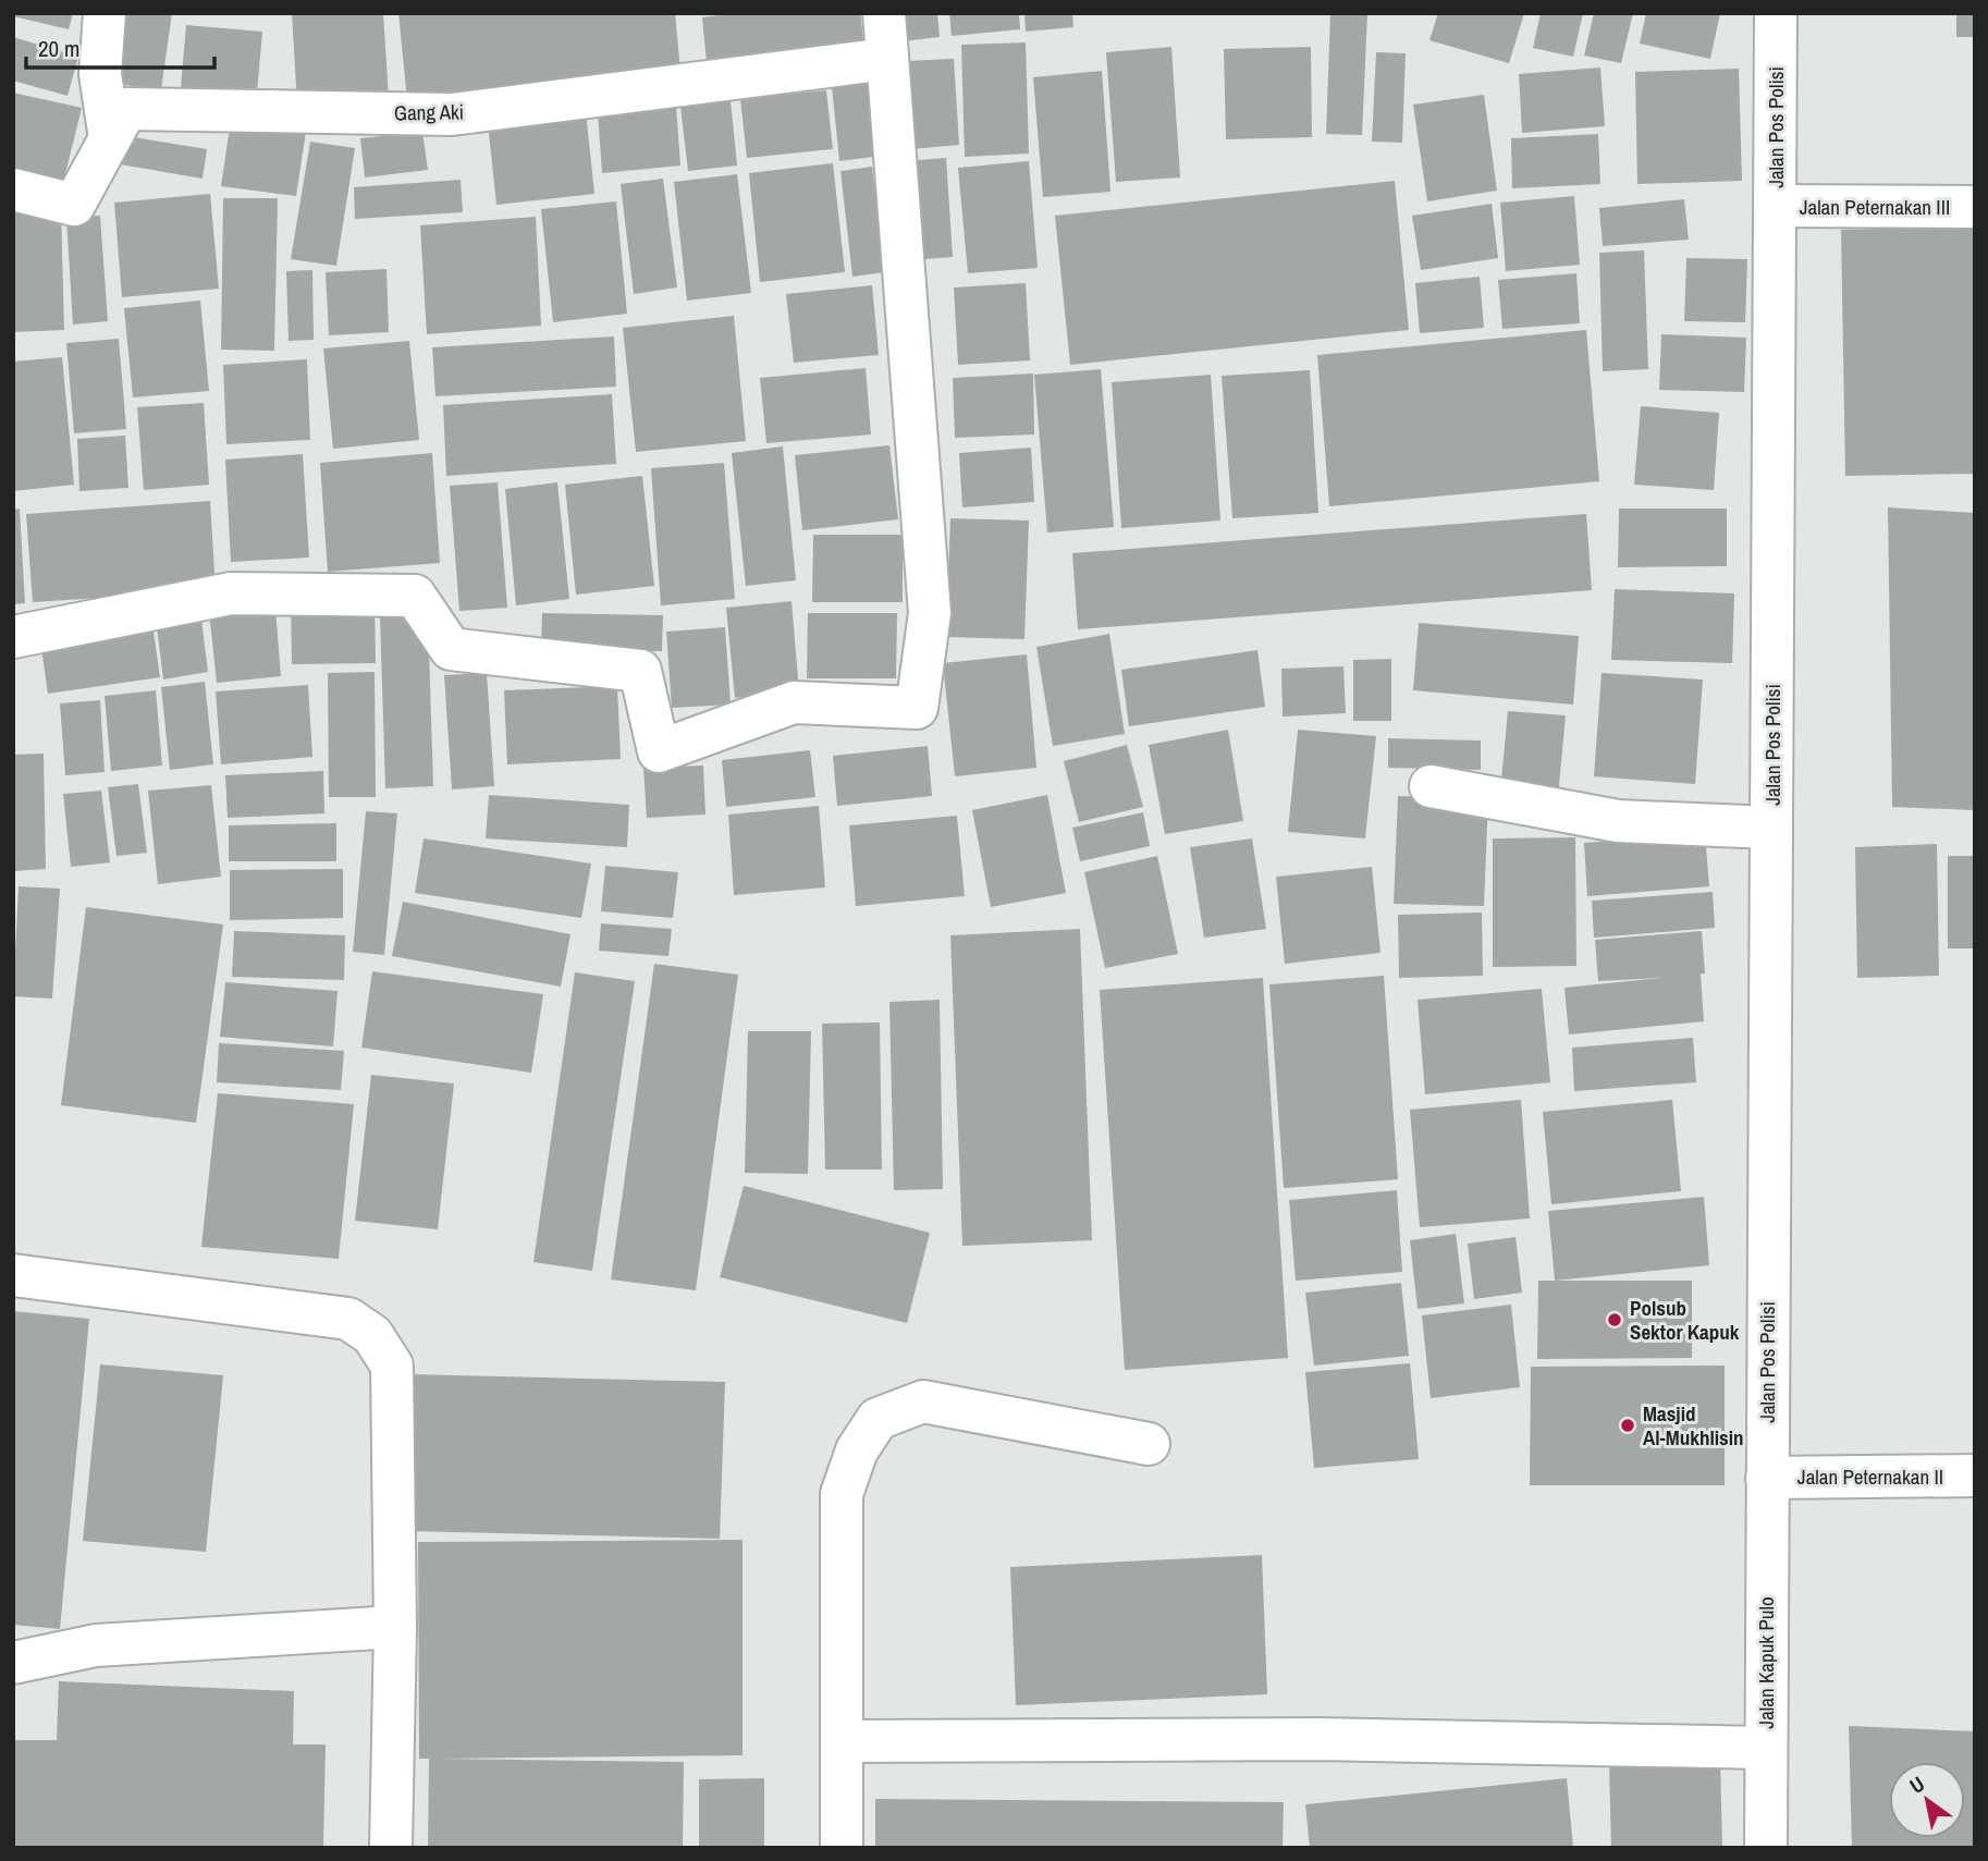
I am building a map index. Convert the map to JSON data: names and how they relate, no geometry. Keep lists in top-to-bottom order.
{
  "streets": {
    "street": [
      "Gang Aki",
      "Jalan Pos Polisi",
      "Jalan Peternakan III",
      "Jalan Peternakan II",
      "Jalan Kapuk Pulo"
    ]
  },
  "crossings": [
    ["Jalan Pos Polisi", "Jalan Peternakan III"],
    ["Jalan Pos Polisi", "Jalan Peternakan II"],
    ["Jalan Pos Polisi", "Jalan Kapuk Pulo"],
    ["Jalan Peternakan II", "Jalan Kapuk Pulo"]
  ],
  "places": ["Polsub Sektor Kapuk", "Masjid Al-Mukhlisin"],
  "scale_bar": "20 m",
  "north": "top left"
}
